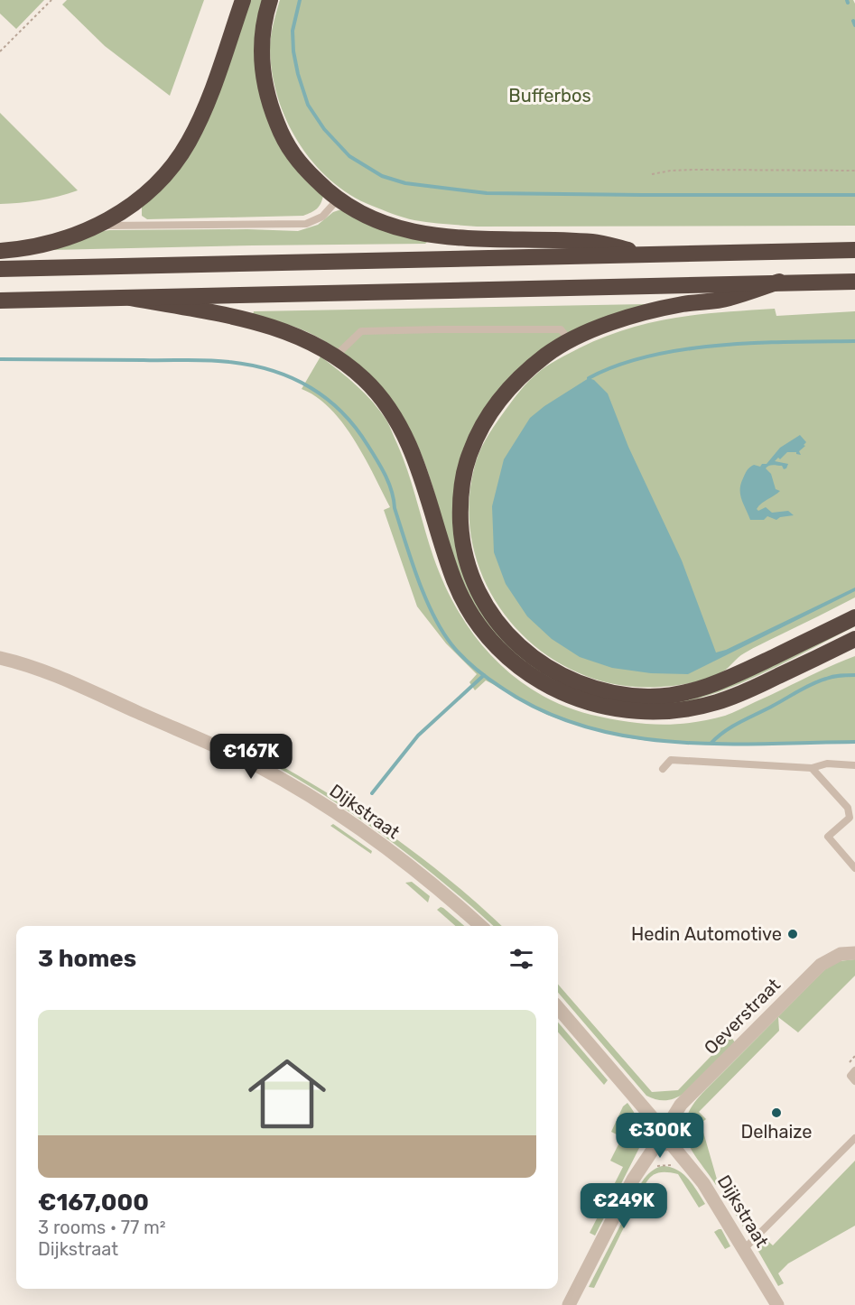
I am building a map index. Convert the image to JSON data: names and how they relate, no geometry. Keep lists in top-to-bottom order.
{
  "streets": {
    "street": ["Dijkstraat", "Oeverstraat"]
  },
  "parks": ["Bufferbos"],
  "places": ["Hedin Automotive", "Delhaize"],
  "page": {
    "price": ["€167K", "€300K", "€249K"],
    "heading": "3 homes",
    "list": [
      {
        "name": "€167,000",
        "note": "3 rooms · 77 m² · Dijkstraat"
      }
    ]
  }
}
